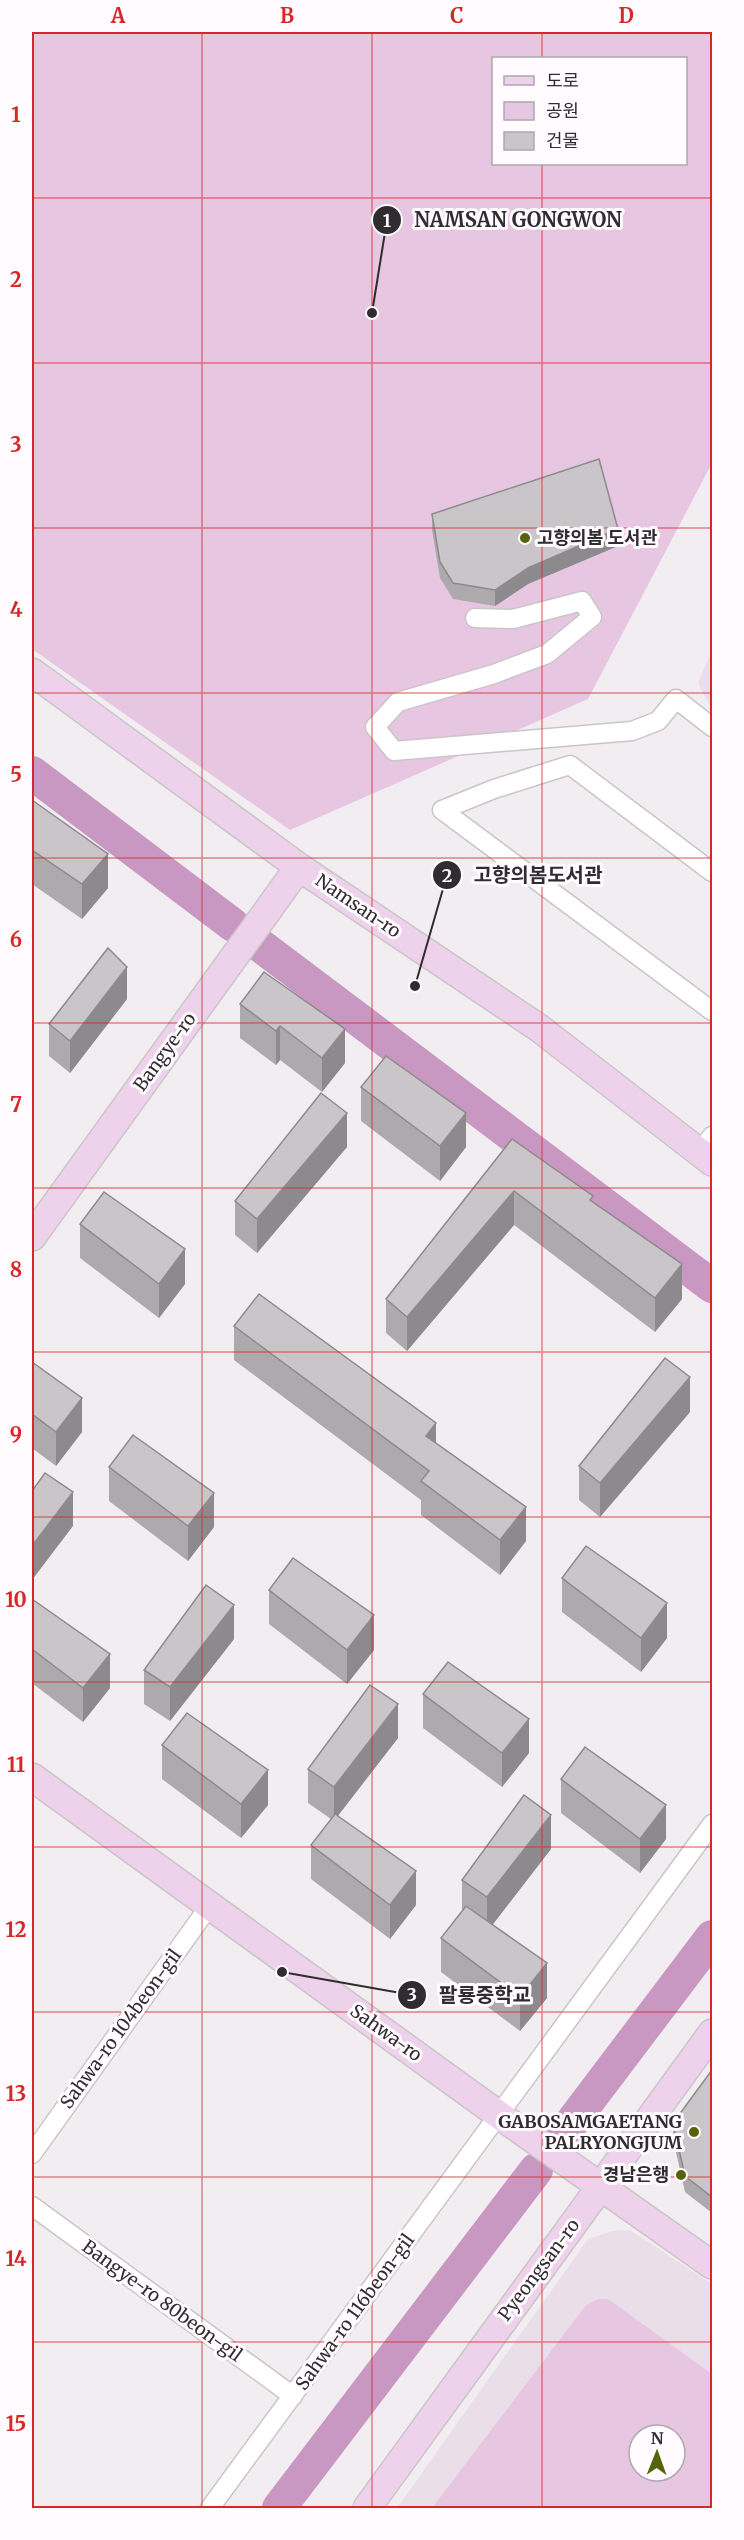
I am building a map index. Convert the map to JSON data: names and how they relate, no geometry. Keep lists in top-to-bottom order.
{
  "streets": {
    "main road": [
      "Namsan-ro",
      "Bangye-ro",
      "Sahwa-ro",
      "Pyeongsan-ro"
    ],
    "street": ["Sahwa-ro 104beon-gil", "Bangye-ro 80beon-gil", "Sahwa-ro 116beon-gil"]
  },
  "crossings": [
    ["Namsan-ro", "Bangye-ro"],
    ["Sahwa-ro 104beon-gil", "Sahwa-ro"],
    ["Sahwa-ro", "Pyeongsan-ro"],
    ["Sahwa-ro", "Sahwa-ro 116beon-gil"],
    ["Bangye-ro 80beon-gil", "Sahwa-ro 116beon-gil"]
  ],
  "places": [
    "NAMSAN GONGWON",
    "고향의봄 도서관",
    "고향의봄도서관",
    "팔룡중학교",
    "GABOSAMGAETANG PALRYONGJUM",
    "경남은행"
  ],
  "legend": ["도로", "공원", "건물"],
  "north": "top",
  "grid": {
    "columns": [
      "A",
      "B",
      "C",
      "D"
    ],
    "rows": [
      "1",
      "2",
      "3",
      "4",
      "5",
      "6",
      "7",
      "8",
      "9",
      "10",
      "11",
      "12",
      "13",
      "14",
      "15"
    ]
  }
}
